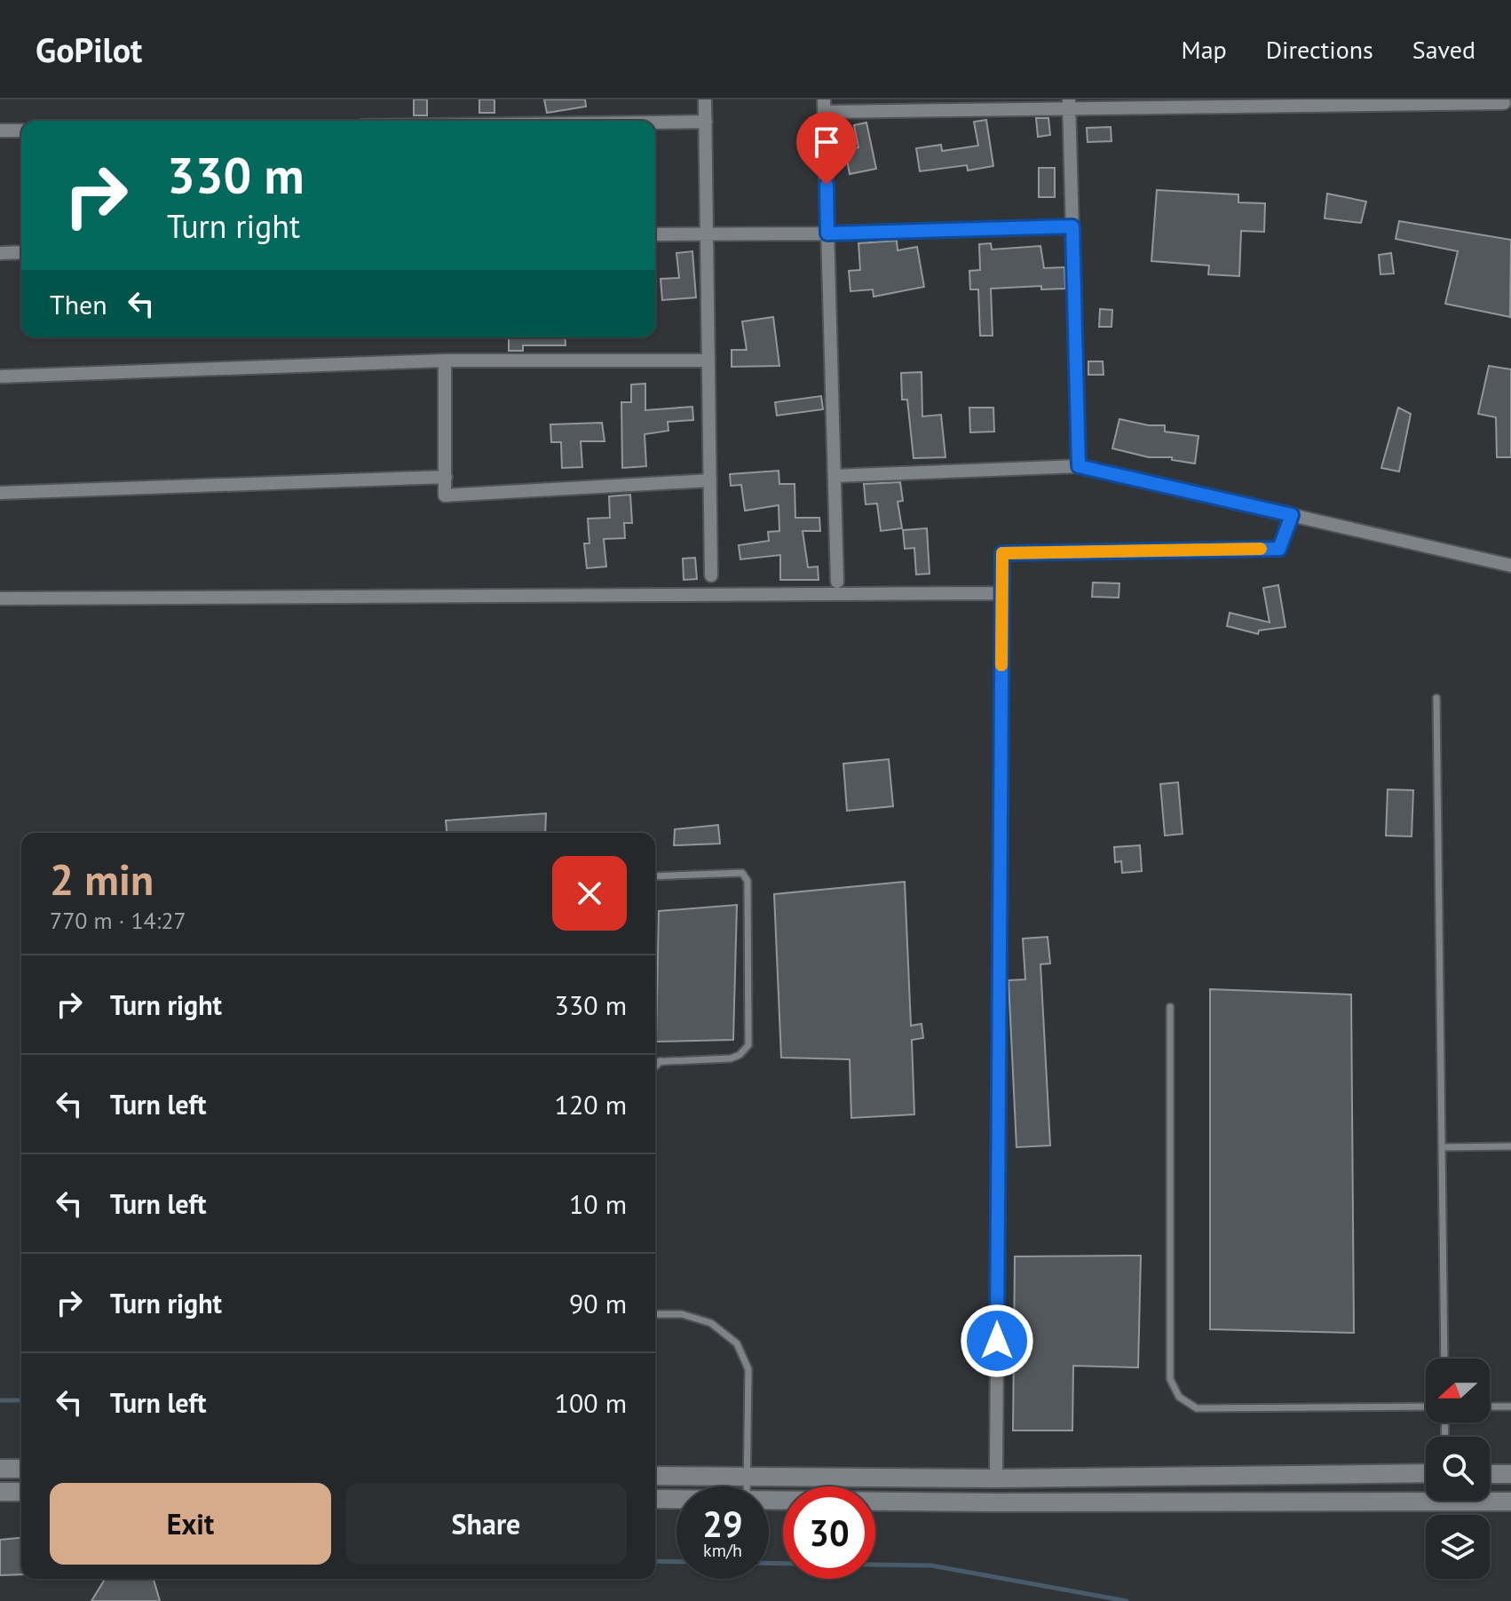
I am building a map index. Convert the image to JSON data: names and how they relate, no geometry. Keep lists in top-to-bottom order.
{
  "north": "left",
  "page": {
    "header": "GoPilot",
    "nav": ["Map", "Directions", "Saved"],
    "turn": ["330 m", "Turn right"],
    "then": "Then",
    "heading": ["2 min", "770 m · 14:27"],
    "list": [
      {
        "name": "Turn right",
        "value": "330 m"
      },
      {
        "name": "Turn left",
        "value": "120 m"
      },
      {
        "name": "Turn left",
        "value": "10 m"
      },
      {
        "name": "Turn right",
        "value": "90 m"
      },
      {
        "name": "Turn left",
        "value": "100 m"
      }
    ],
    "buttons": ["Exit", "Share"],
    "speed": "29 km/h",
    "limit": "30"
  }
}
